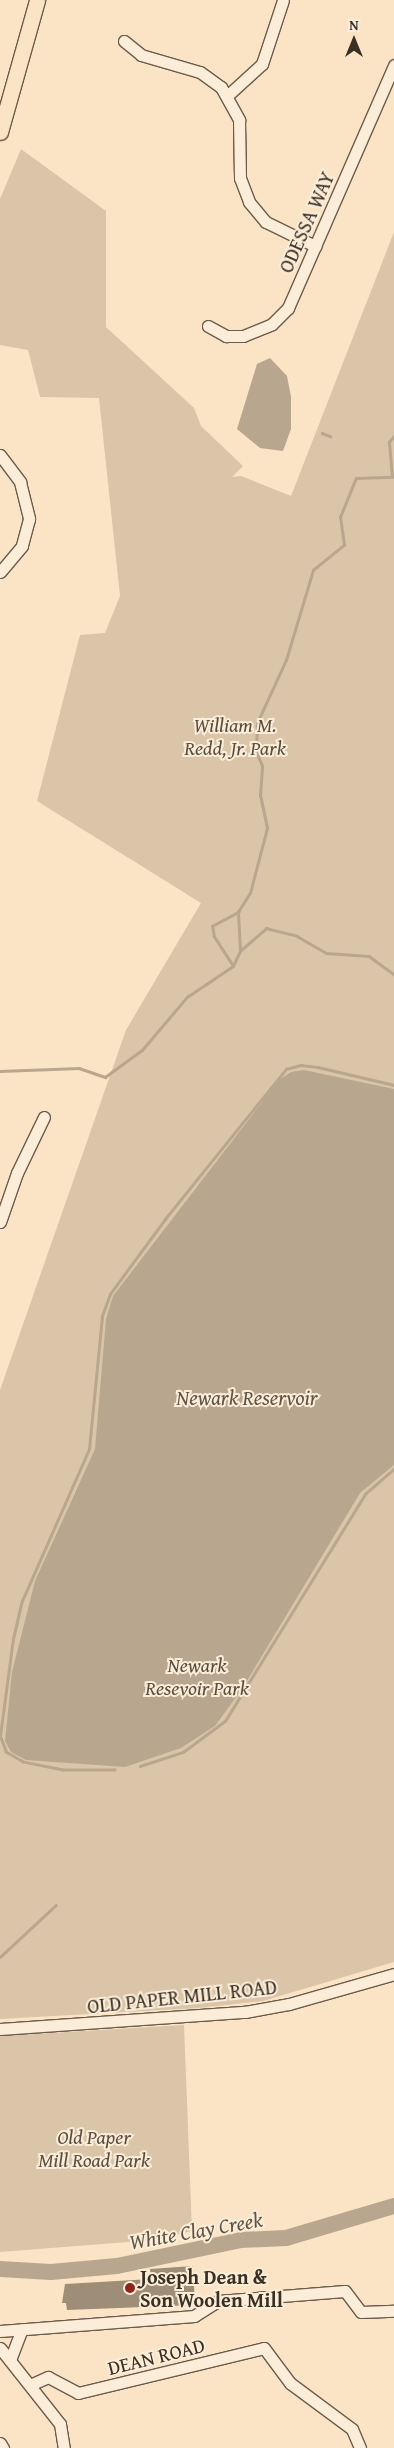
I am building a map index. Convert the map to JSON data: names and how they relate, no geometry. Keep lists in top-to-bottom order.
{
  "streets": {
    "street": ["ODESSA WAY", "OLD PAPER MILL ROAD", "DEAN ROAD"]
  },
  "water": ["Newark Reservoir", "White Clay Creek"],
  "parks": ["William M. Redd, Jr. Park", "Newark Resevoir Park", "Old Paper Mill Road Park"],
  "places": ["Joseph Dean & Son Woolen Mill"],
  "north": "top"
}
